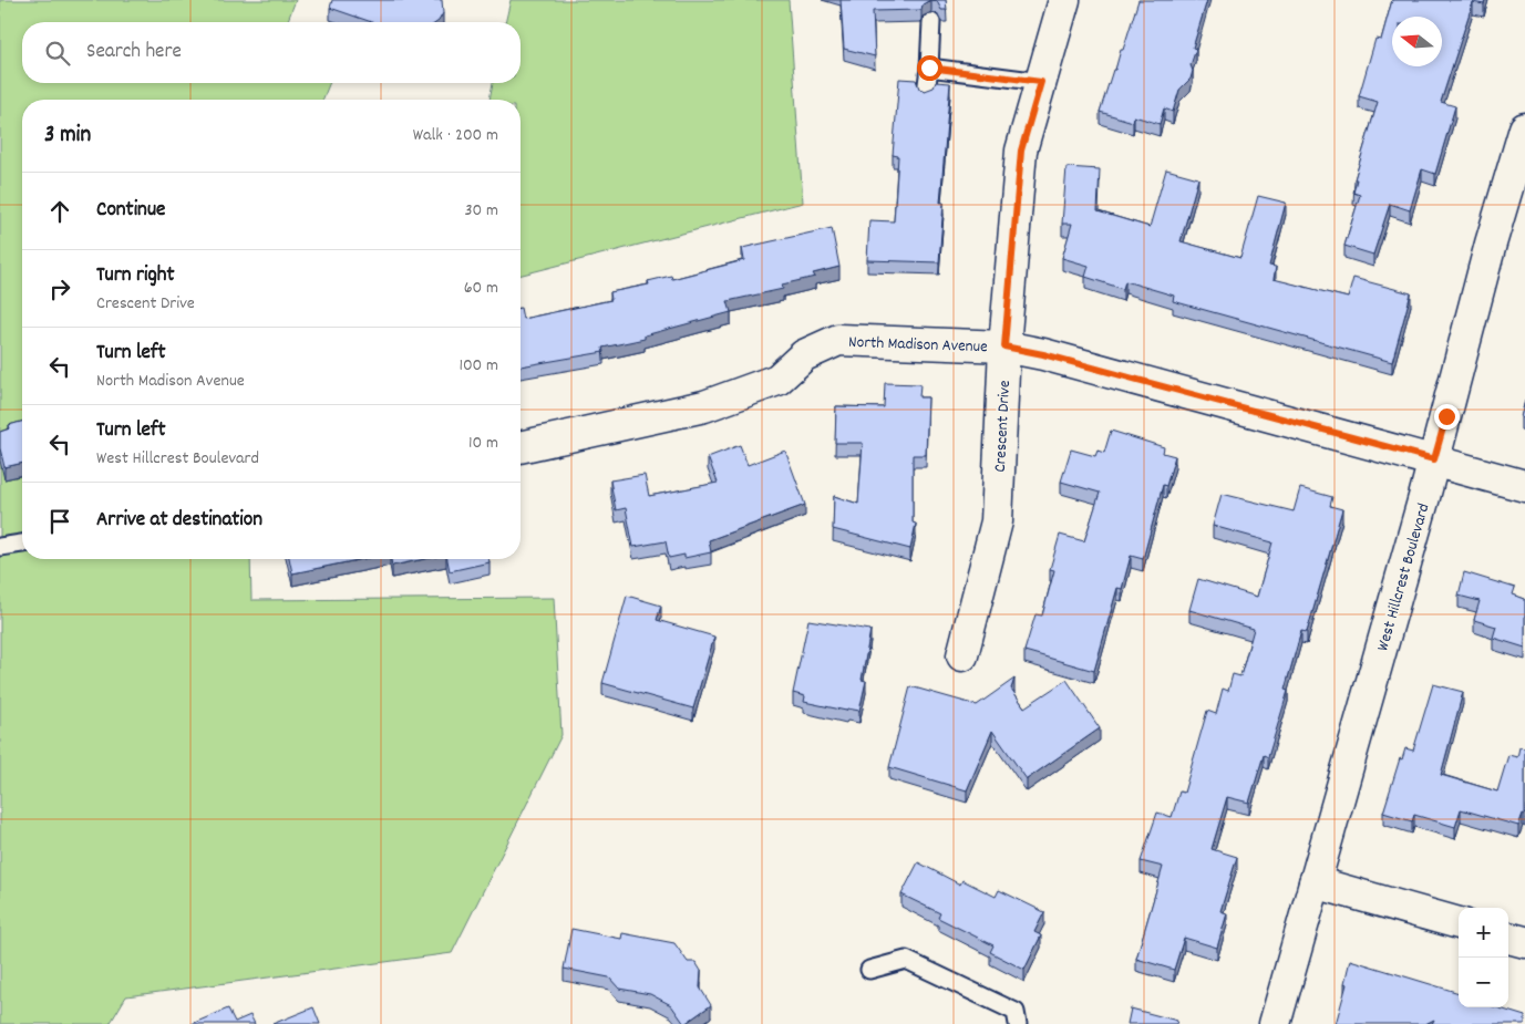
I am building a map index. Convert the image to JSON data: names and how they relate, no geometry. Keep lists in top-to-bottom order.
{
  "streets": {
    "street": ["North Madison Avenue", "Crescent Drive", "West Hillcrest Boulevard"]
  },
  "crossings": [
    ["North Madison Avenue", "Crescent Drive"],
    ["North Madison Avenue", "West Hillcrest Boulevard"]
  ],
  "north": "left",
  "page": {
    "search": "Search here",
    "heading": ["3 min", "Walk · 200 m"],
    "list": [
      ["Continue", "30 m"],
      ["Turn right", "Crescent Drive", "60 m"],
      ["Turn left", "North Madison Avenue", "100 m"],
      ["Turn left", "West Hillcrest Boulevard", "10 m"],
      "Arrive at destination"
    ],
    "map_buttons": ["+", "−"]
  }
}
